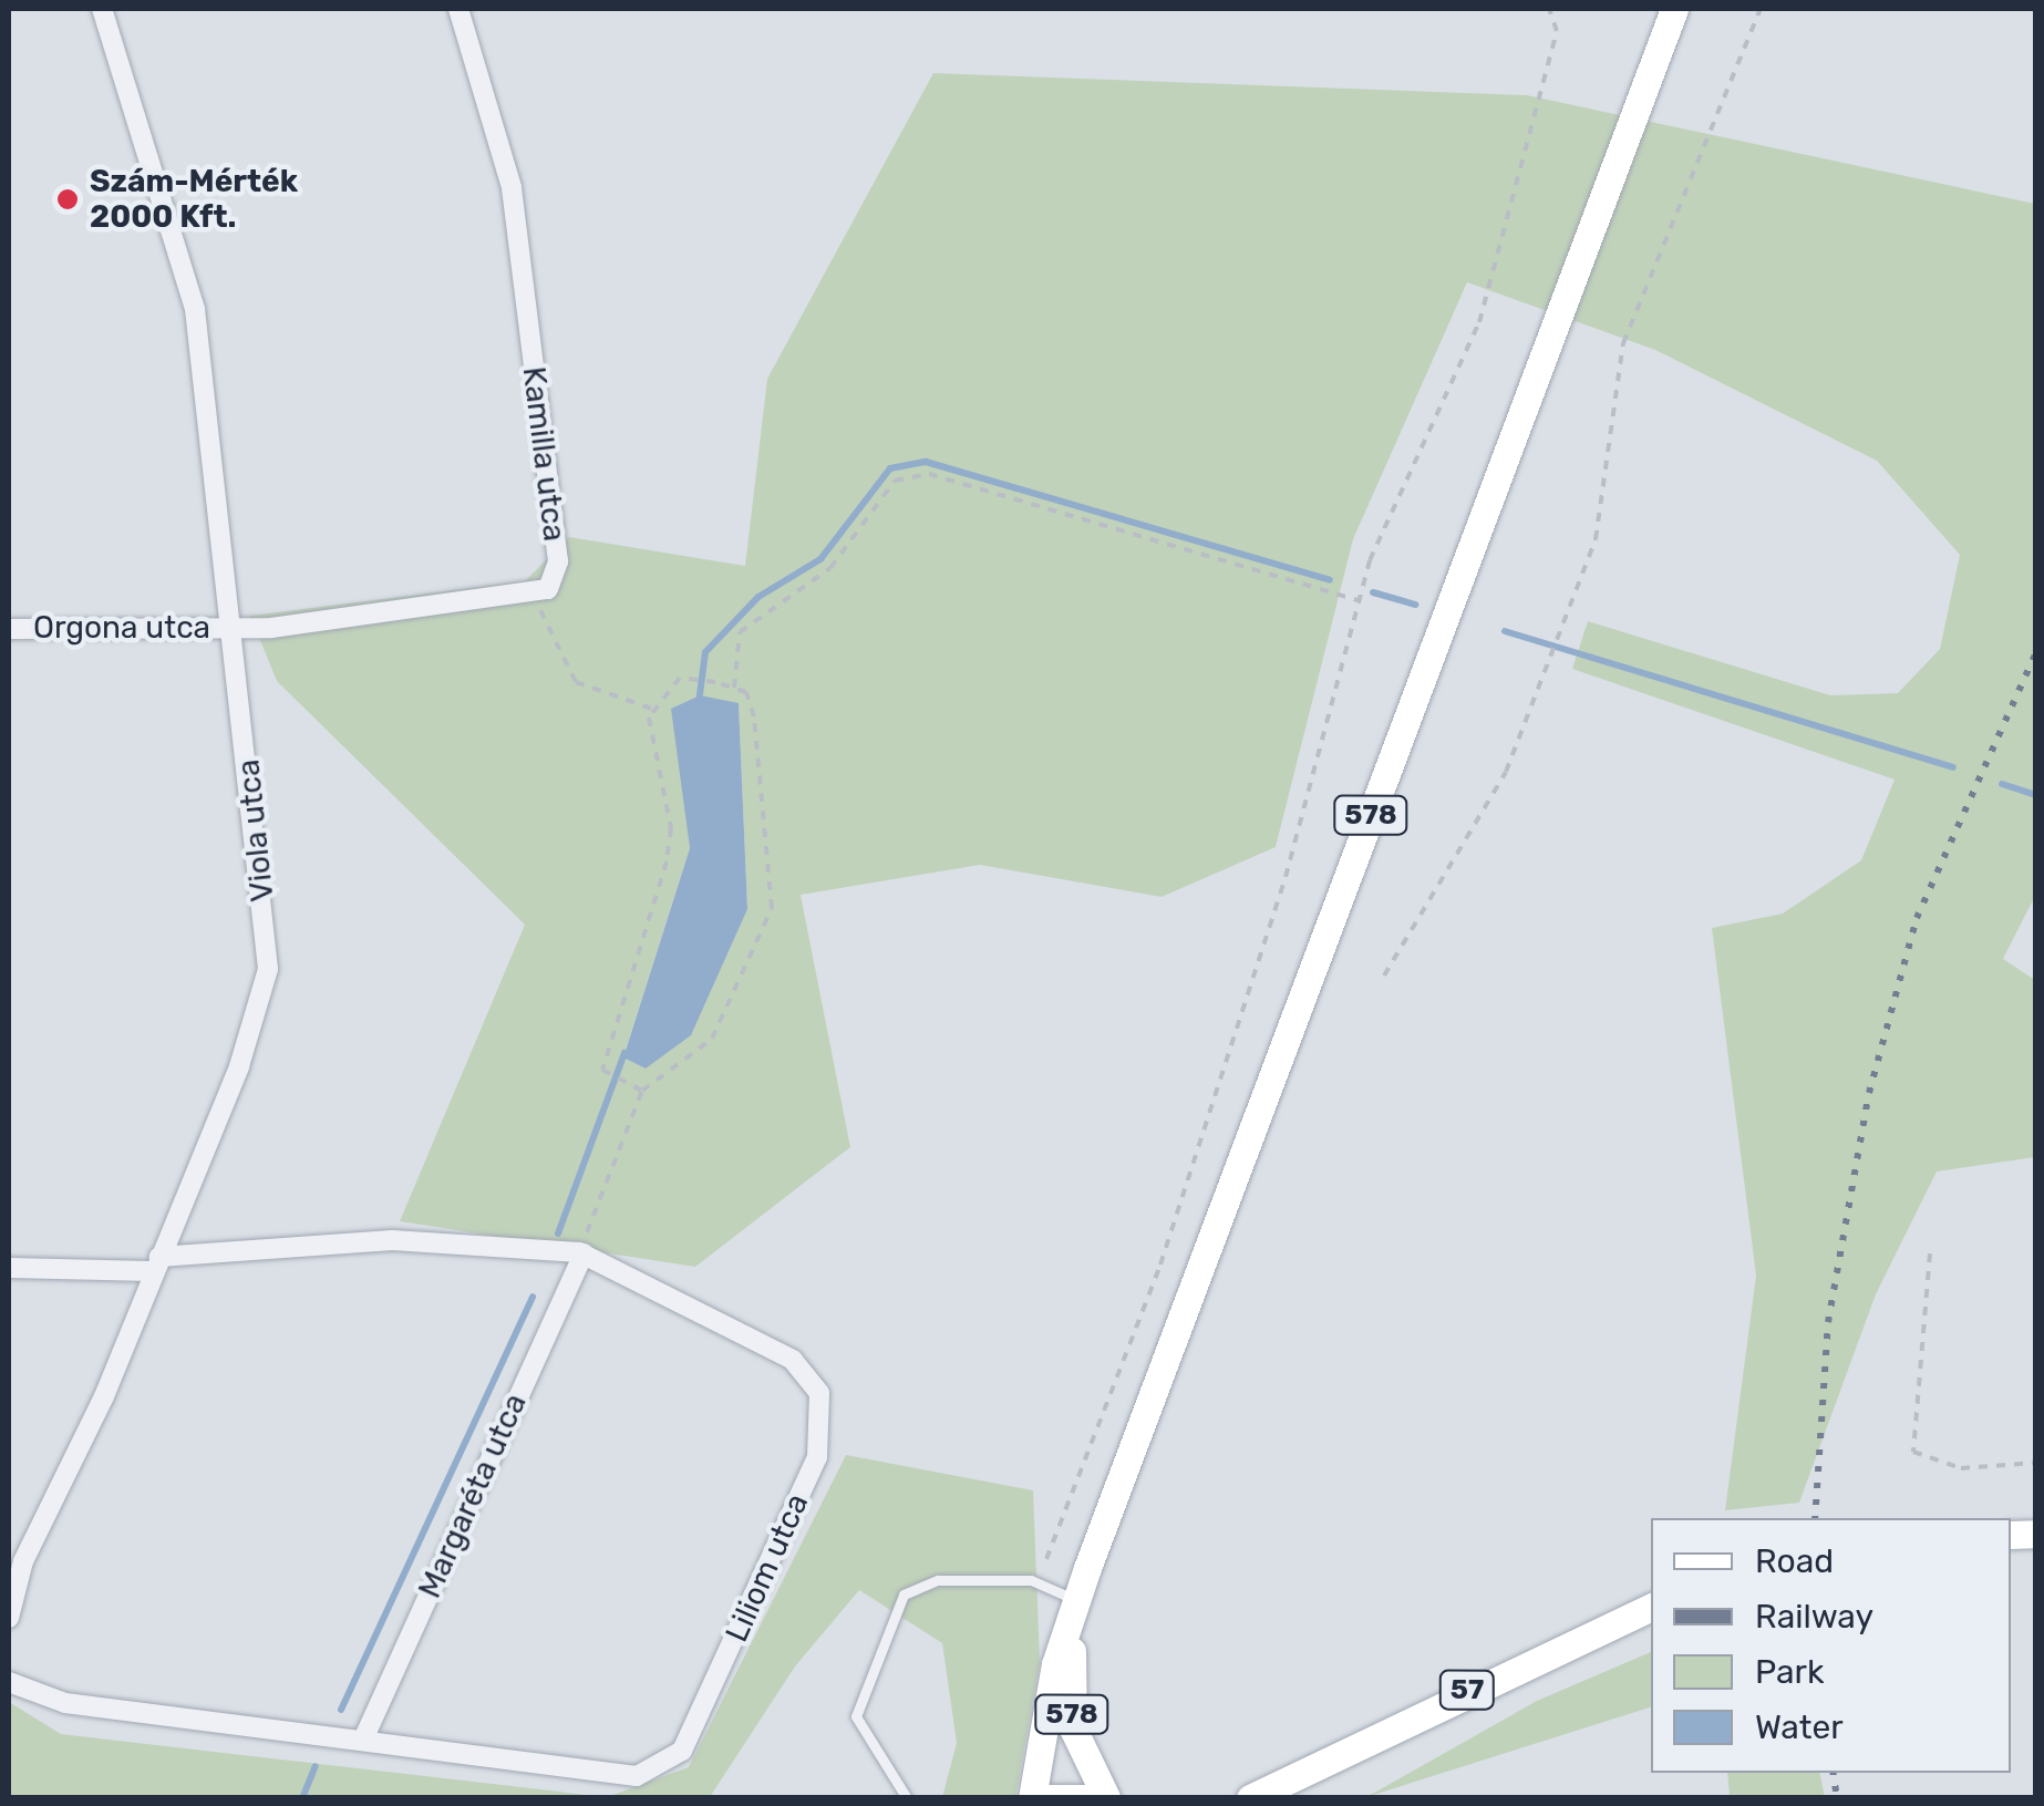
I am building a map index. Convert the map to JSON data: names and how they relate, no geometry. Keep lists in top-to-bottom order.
{
  "streets": {
    "main road": ["578", "57"],
    "street": [
      "Kamilla utca",
      "Orgona utca",
      "Viola utca",
      "Margaréta utca",
      "Liliom utca"
    ]
  },
  "crossings": [
    ["Orgona utca", "Viola utca"],
    ["Viola utca", "Liliom utca"],
    ["Margaréta utca", "Liliom utca"]
  ],
  "places": ["Szám-Mérték 2000 Kft."],
  "legend": [
    "Road",
    "Railway",
    "Park",
    "Water"
  ]
}
